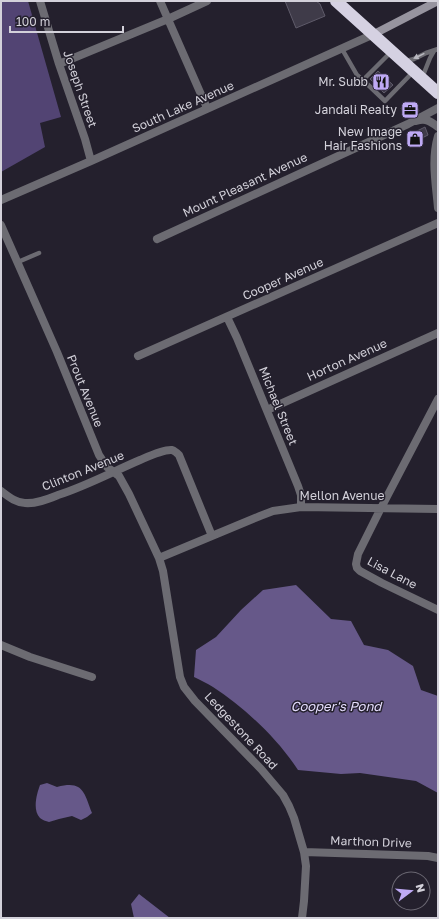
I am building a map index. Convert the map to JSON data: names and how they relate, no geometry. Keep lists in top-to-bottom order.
{
  "streets": {
    "street": [
      "Joseph Street",
      "South Lake Avenue",
      "Mount Pleasant Avenue",
      "Cooper Avenue",
      "Horton Avenue",
      "Prout Avenue",
      "Michael Street",
      "Clinton Avenue",
      "Mellon Avenue",
      "Lisa Lane",
      "Ledgestone Road",
      "Marthon Drive"
    ]
  },
  "crossings": [
    ["Joseph Street", "South Lake Avenue"],
    ["Cooper Avenue", "Michael Street"],
    ["Horton Avenue", "Michael Street"],
    ["Prout Avenue", "Clinton Avenue"],
    ["Prout Avenue", "Mellon Avenue"],
    ["Prout Avenue", "Ledgestone Road"],
    ["Michael Street", "Mellon Avenue"],
    ["Clinton Avenue", "Mellon Avenue"],
    ["Mellon Avenue", "Lisa Lane"],
    ["Mellon Avenue", "Ledgestone Road"],
    ["Ledgestone Road", "Marthon Drive"]
  ],
  "water": ["Cooper's Pond"],
  "places": {
    "restaurant": ["Mr. Subb"],
    "office": ["Jandali Realty"],
    "shop": ["New Image Hair Fashions"]
  },
  "scale_bar": "100 m",
  "north": "right"
}
